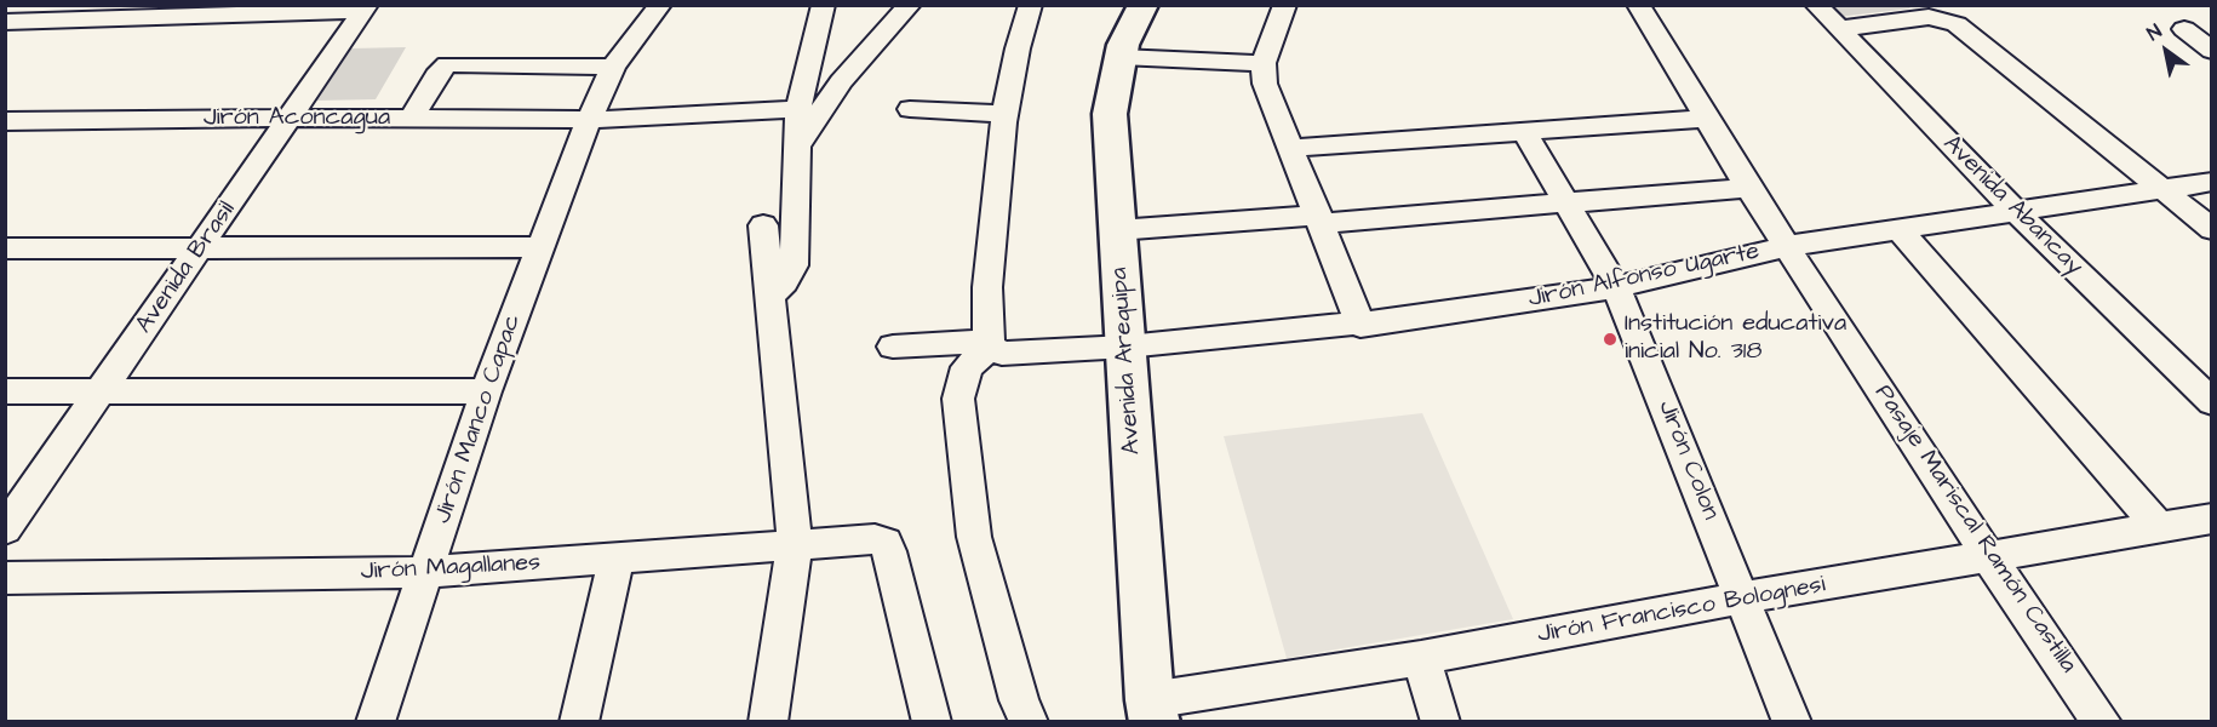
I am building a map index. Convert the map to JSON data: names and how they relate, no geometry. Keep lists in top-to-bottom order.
{
  "streets": {
    "main road": ["Avenida Arequipa"],
    "street": [
      "Jirón Aconcagua",
      "Avenida Abancay",
      "Avenida Brasil",
      "Jirón Alfonso Ugarte",
      "Jirón Manco Capac",
      "Jirón Colon",
      "Pasaje Mariscal Ramón Castilla",
      "Jirón Magallanes",
      "Jirón Francisco Bolognesi"
    ]
  },
  "crossings": [
    ["Jirón Aconcagua", "Avenida Brasil"],
    ["Jirón Aconcagua", "Jirón Manco Capac"],
    ["Avenida Abancay", "Jirón Alfonso Ugarte"],
    ["Jirón Alfonso Ugarte", "Avenida Arequipa"],
    ["Jirón Alfonso Ugarte", "Jirón Colon"],
    ["Jirón Alfonso Ugarte", "Pasaje Mariscal Ramón Castilla"],
    ["Avenida Arequipa", "Jirón Francisco Bolognesi"],
    ["Jirón Manco Capac", "Jirón Magallanes"],
    ["Jirón Colon", "Jirón Francisco Bolognesi"],
    ["Pasaje Mariscal Ramón Castilla", "Jirón Francisco Bolognesi"]
  ],
  "places": ["Institución educativa inicial No. 318"],
  "north": "top left"
}
